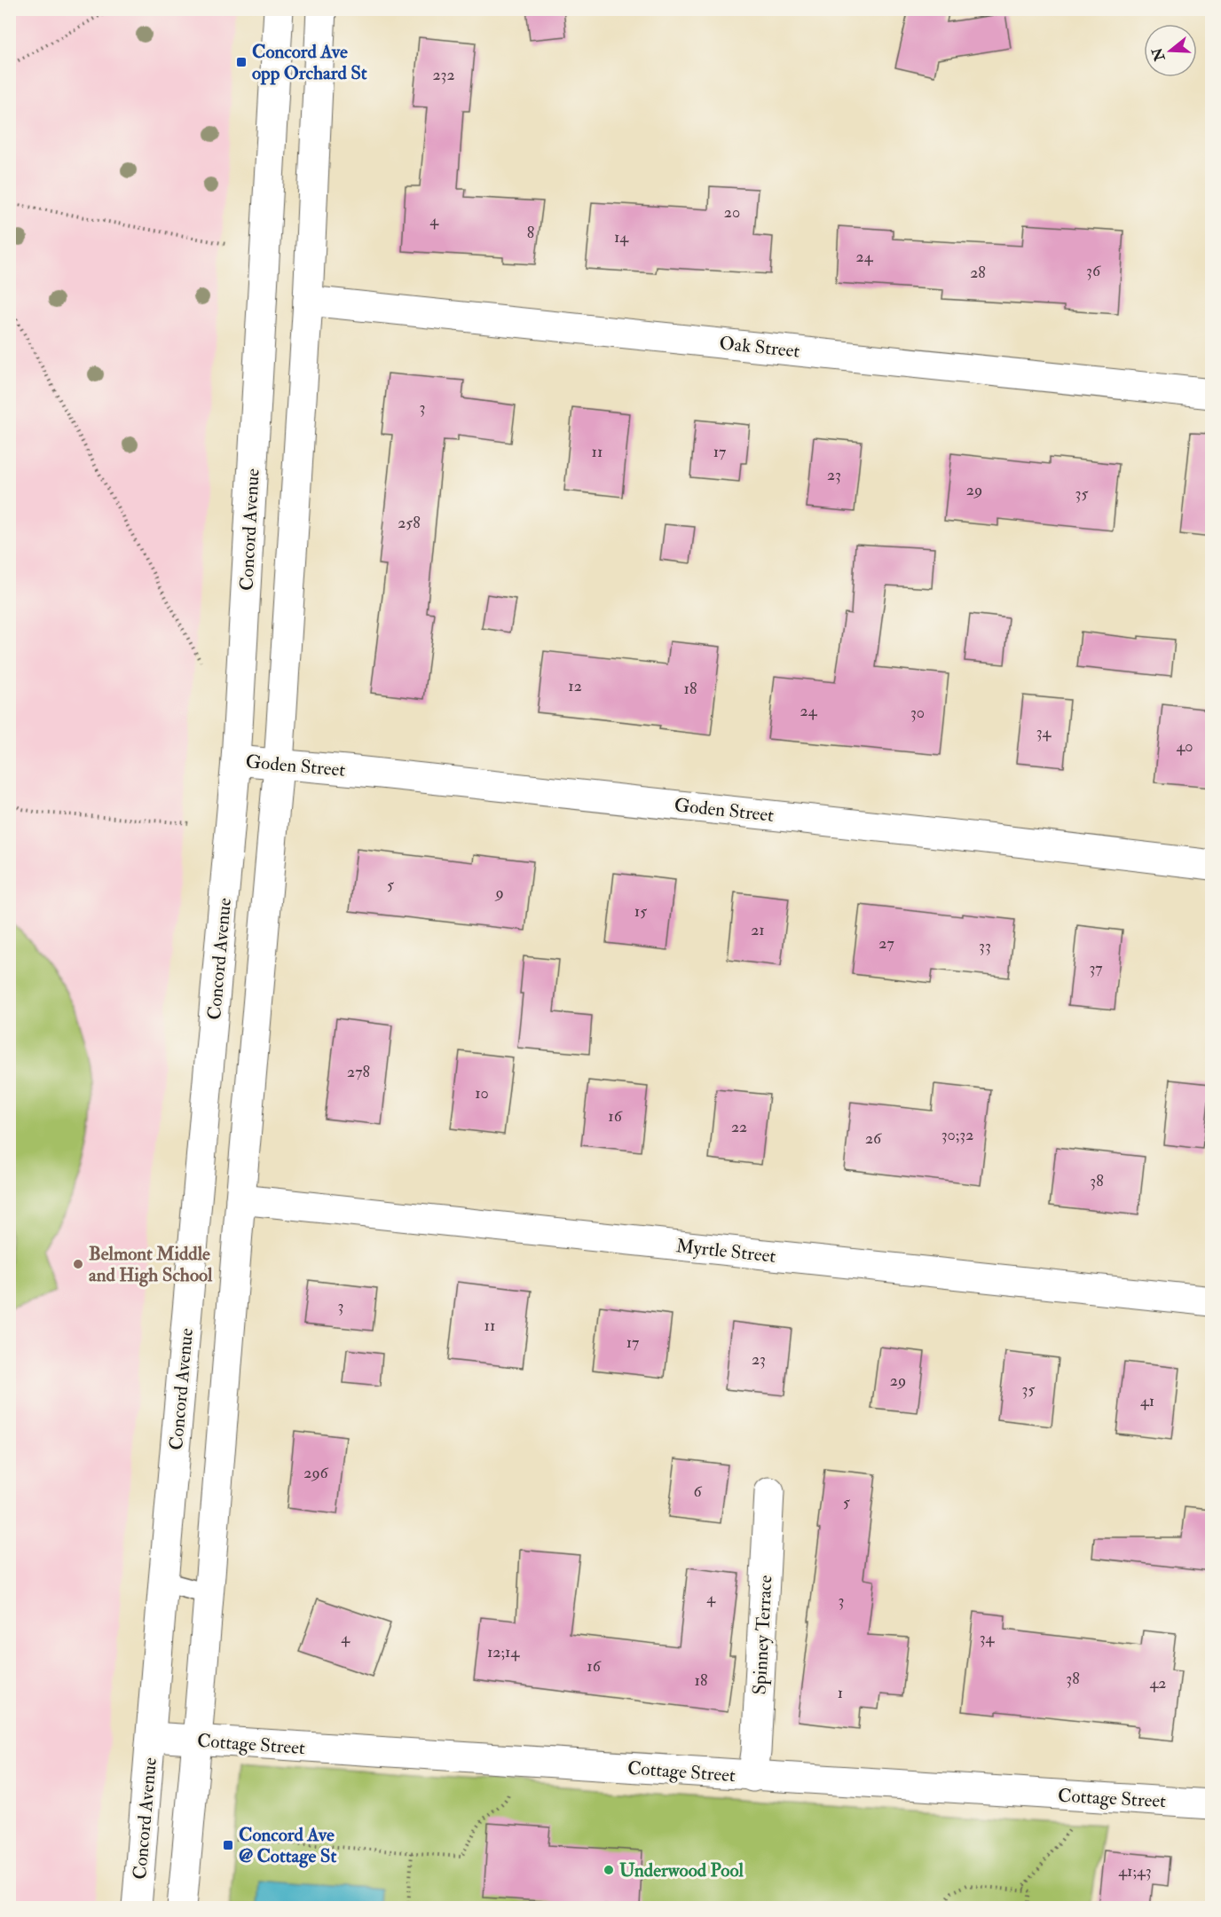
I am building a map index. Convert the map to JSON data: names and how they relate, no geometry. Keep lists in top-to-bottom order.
{
  "streets": {
    "street": [
      "Oak Street",
      "Concord Avenue",
      "Goden Street",
      "Myrtle Street",
      "Spinney Terrace",
      "Cottage Street"
    ]
  },
  "crossings": [
    ["Concord Avenue", "Goden Street"],
    ["Concord Avenue", "Cottage Street"],
    ["Spinney Terrace", "Cottage Street"]
  ],
  "places": {
    "transit": ["Concord Ave opp Orchard St", "Concord Ave @ Cottage St"],
    "other": ["Belmont Middle and High School", "Underwood Pool"]
  },
  "house_numbers": [
    "232",
    "20",
    "4",
    "8",
    "14",
    "24",
    "36",
    "28",
    "3",
    "11",
    "17",
    "23",
    "29",
    "35",
    "258",
    "12",
    "18",
    "24",
    "30",
    "34",
    "40",
    "5",
    "9",
    "15",
    "21",
    "27",
    "33",
    "37",
    "278",
    "10",
    "16",
    "22",
    "30;32",
    "26",
    "38",
    "3",
    "11",
    "17",
    "23",
    "29",
    "35",
    "41",
    "296",
    "6",
    "5",
    "4",
    "3",
    "4",
    "34",
    "12;14",
    "16",
    "38",
    "18",
    "42",
    "1",
    "41;43"
  ],
  "north": "left"
}
